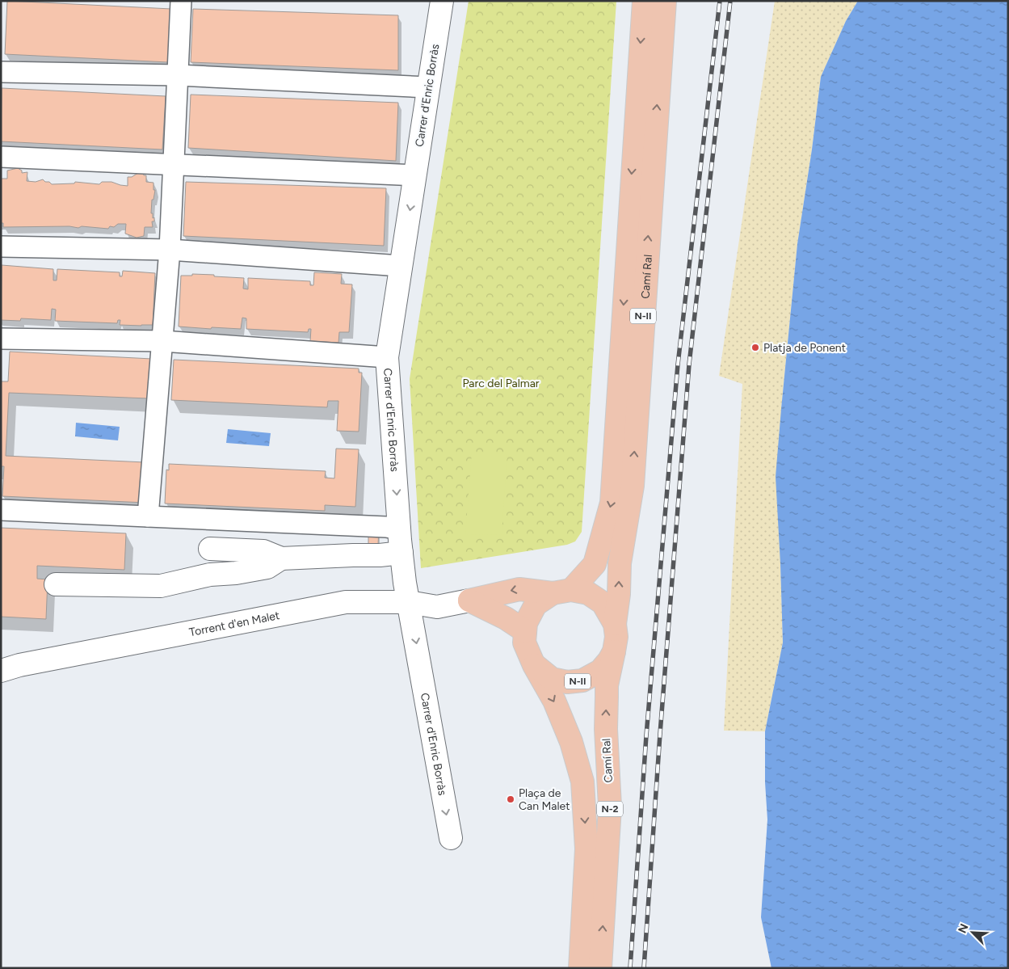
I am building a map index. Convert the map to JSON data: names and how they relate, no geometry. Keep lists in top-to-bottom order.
{
  "streets": {
    "main road": ["Camí Ral", "N-II", "N-2"],
    "street": ["Carrer d'Enric Borràs", "Torrent d'en Malet"]
  },
  "crossings": [
    ["Carrer d'Enric Borràs", "Torrent d'en Malet"],
    ["Camí Ral", "N-II"],
    ["Camí Ral", "N-2"],
    ["N-II", "N-2"]
  ],
  "one_way": ["Carrer d'Enric Borràs"],
  "parks": ["Parc del Palmar"],
  "places": ["Platja de Ponent", "Plaça de Can Malet"],
  "north": "top left"
}
